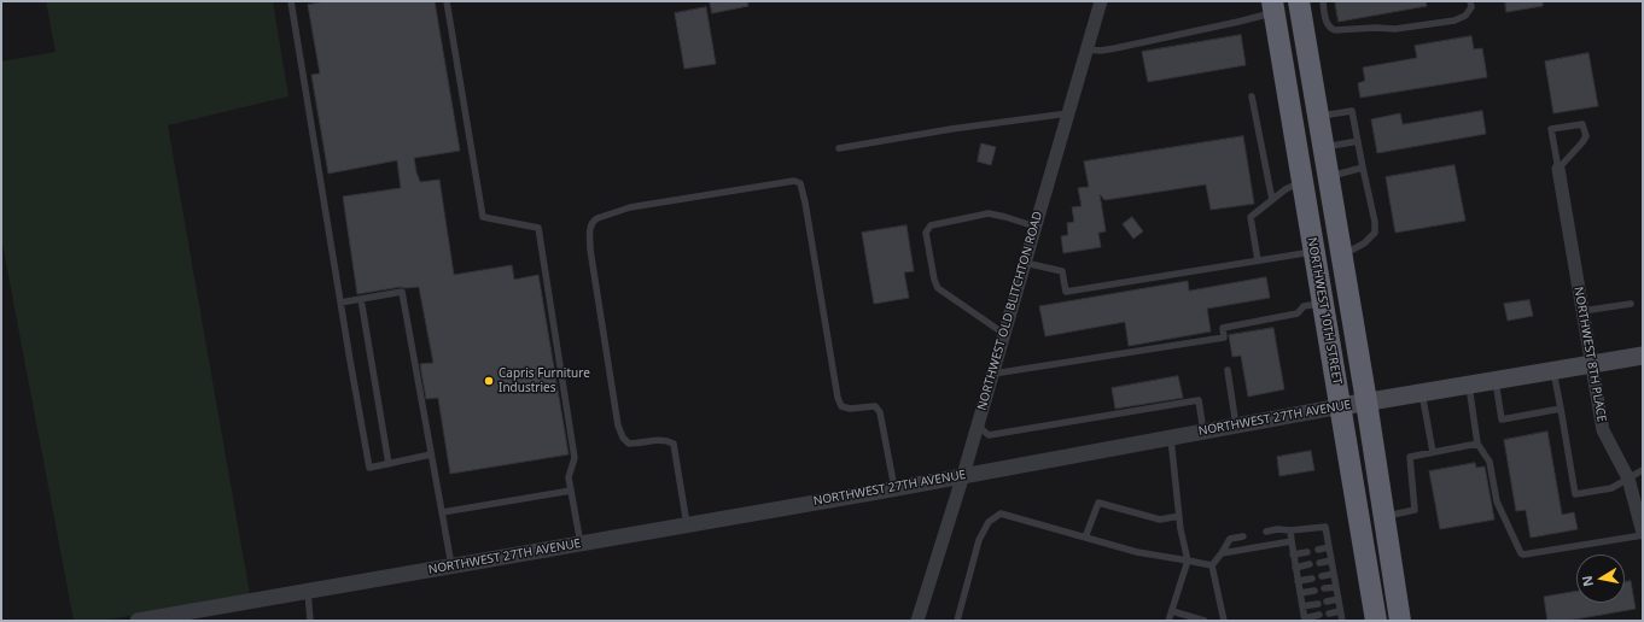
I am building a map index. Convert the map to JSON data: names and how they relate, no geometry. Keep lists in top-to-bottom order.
{
  "streets": {
    "highway": ["NORTHWEST 10TH STREET"],
    "main road": ["NORTHWEST 27TH AVENUE"],
    "street": ["NORTHWEST OLD BLITCHTON ROAD", "NORTHWEST 8TH PLACE"]
  },
  "crossings": [
    ["NORTHWEST OLD BLITCHTON ROAD", "NORTHWEST 27TH AVENUE"],
    ["NORTHWEST 10TH STREET", "NORTHWEST 27TH AVENUE"],
    ["NORTHWEST 8TH PLACE", "NORTHWEST 27TH AVENUE"]
  ],
  "places": ["Capris Furniture Industries"],
  "north": "left"
}
